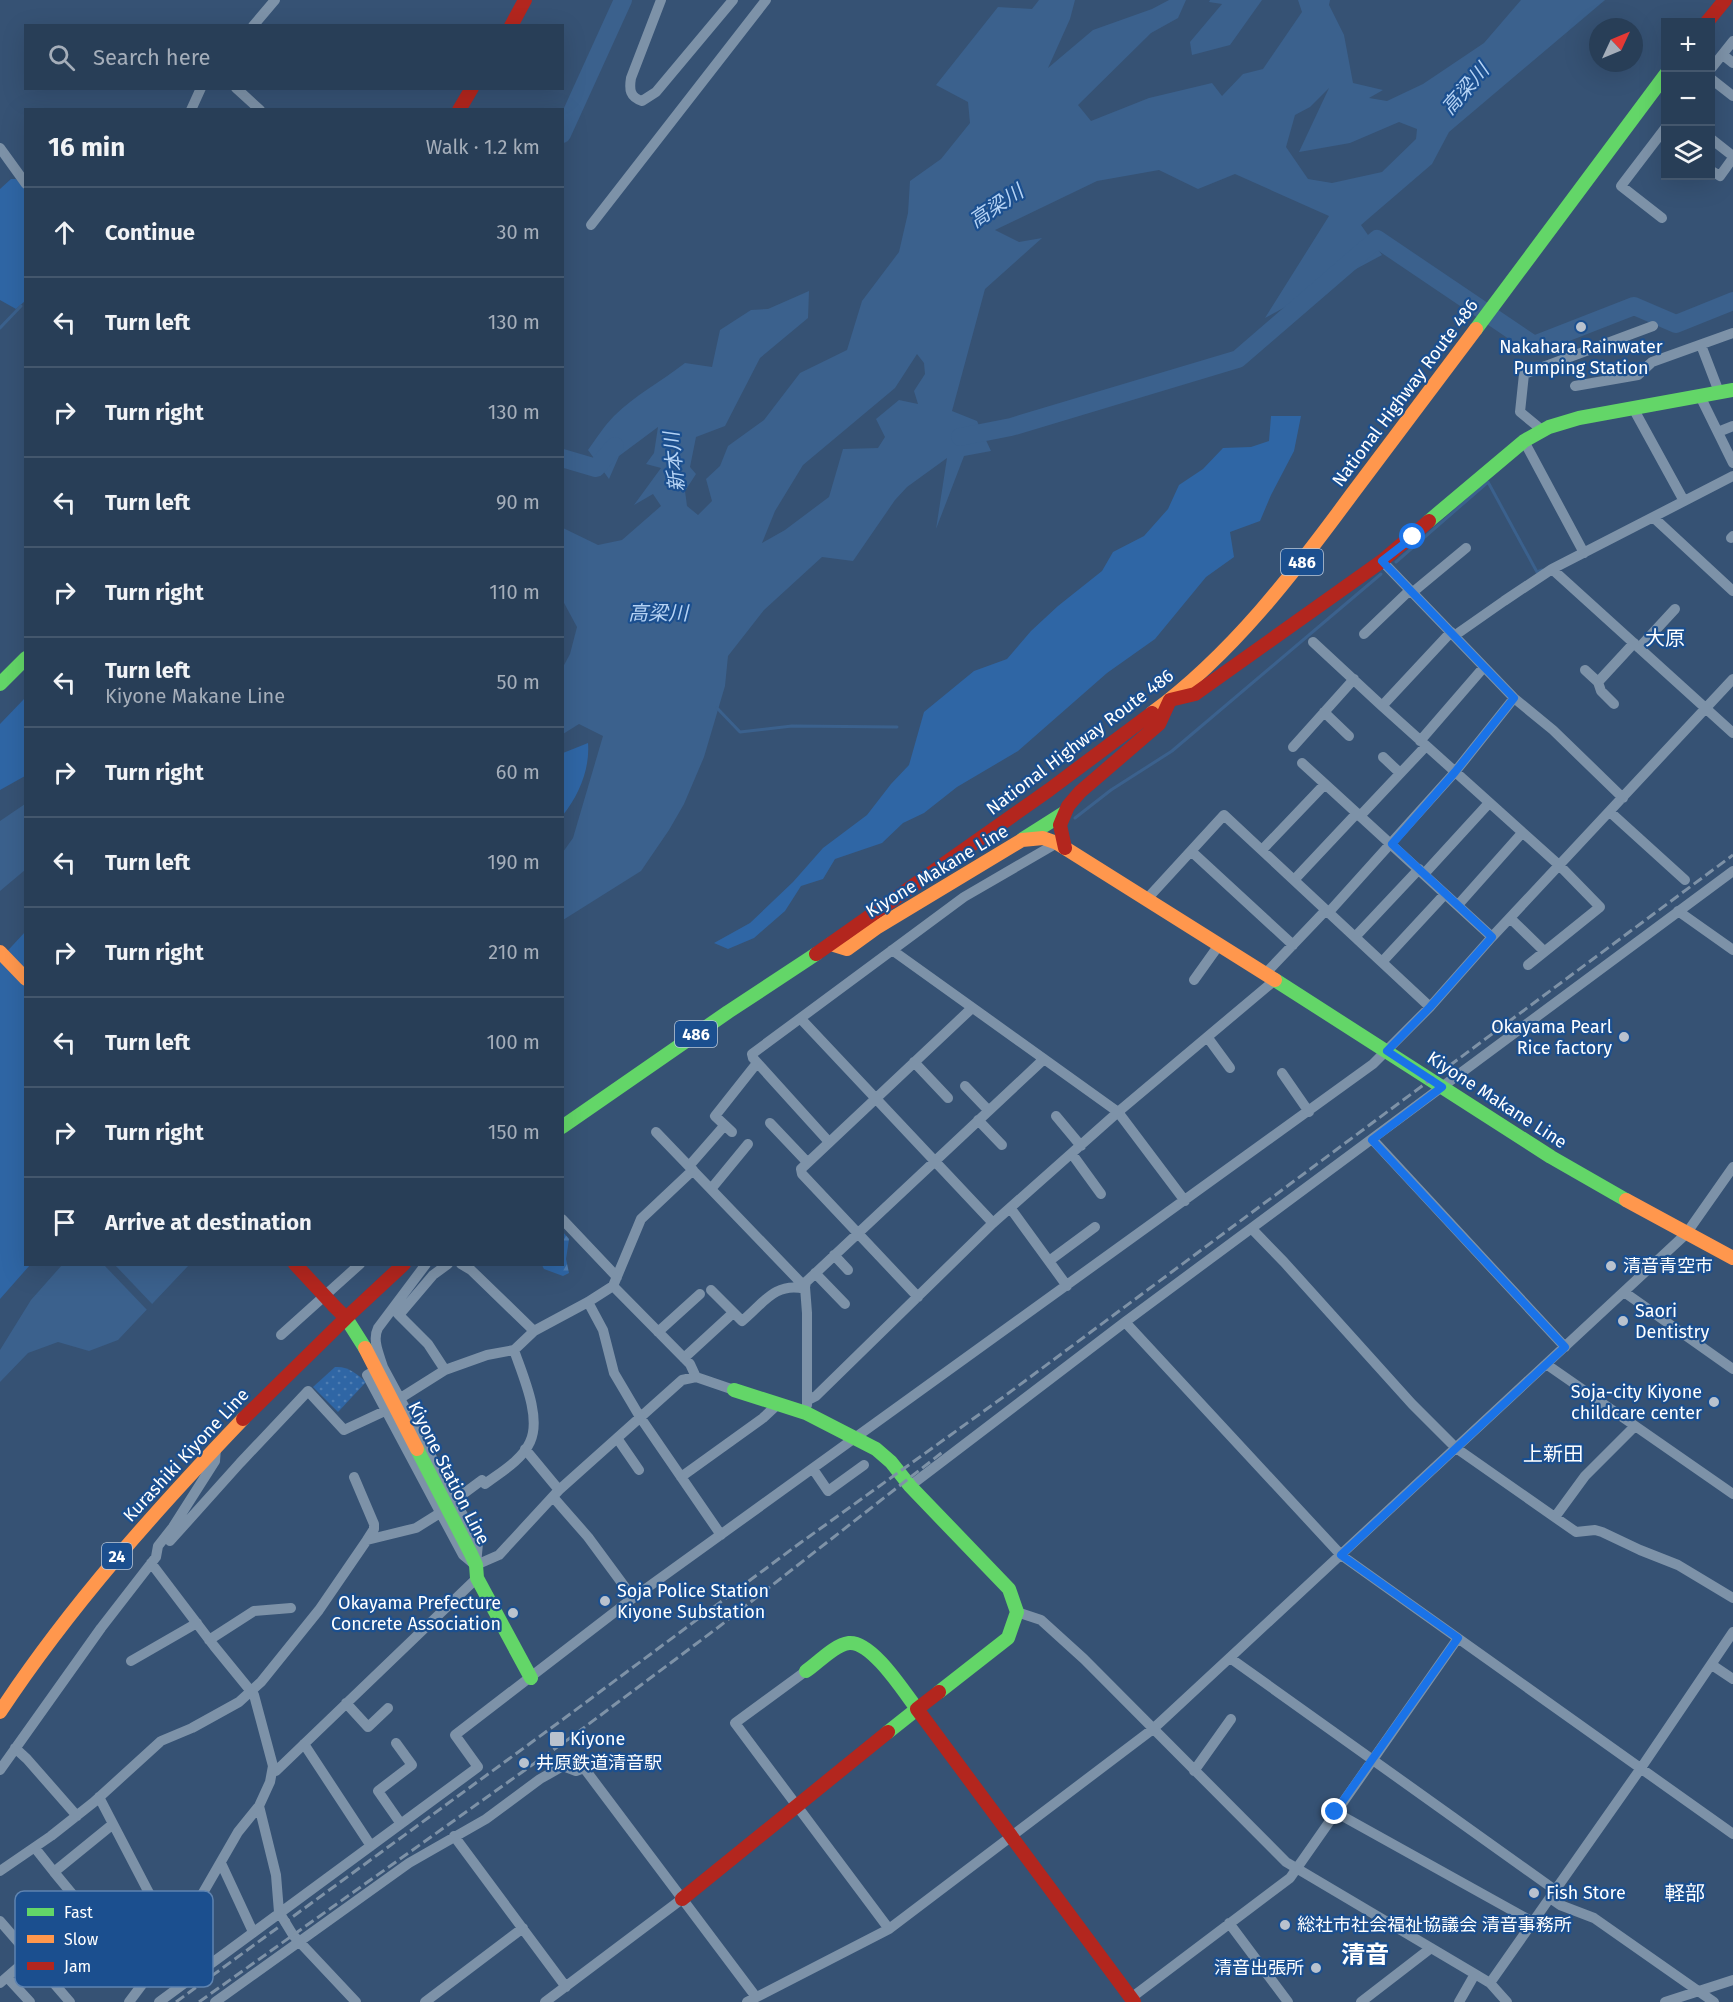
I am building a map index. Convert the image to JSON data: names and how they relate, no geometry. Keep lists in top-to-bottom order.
{
  "streets": {
    "main road": [
      "National Highway Route 486",
      "486",
      "Kiyone Makane Line",
      "Kurashiki Kiyone Line",
      "Kiyone Station Line",
      "24"
    ]
  },
  "crossings": [
    ["National Highway Route 486", "Kiyone Makane Line"],
    ["Kurashiki Kiyone Line", "Kiyone Station Line"]
  ],
  "districts": [
    "大原",
    "上新田",
    "軽部",
    "清音"
  ],
  "water": ["高梁川", "新本川"],
  "places": {
    "other": [
      "Nakahara Rainwater Pumping Station",
      "Okayama Pearl Rice factory",
      "清音青空市",
      "Saori Dentistry",
      "Soja-city Kiyone childcare center",
      "Soja Police Station Kiyone Substation",
      "Okayama Prefecture Concrete Association",
      "井原鉄道清音駅",
      "Fish Store",
      "総社市社会福祉協議会 清音事務所",
      "清音出張所"
    ],
    "transit": ["Kiyone"]
  },
  "legend": ["Fast", "Slow", "Jam"],
  "north": "top right",
  "page": {
    "map_buttons": ["+", "−"],
    "search": "Search here",
    "heading": ["16 min", "Walk · 1.2 km"],
    "list": [
      ["Continue", "30 m"],
      ["Turn left", "130 m"],
      ["Turn right", "130 m"],
      ["Turn left", "90 m"],
      ["Turn right", "110 m"],
      ["Turn left", "Kiyone Makane Line", "50 m"],
      ["Turn right", "60 m"],
      ["Turn left", "190 m"],
      ["Turn right", "210 m"],
      ["Turn left", "100 m"],
      ["Turn right", "150 m"],
      "Arrive at destination"
    ]
  }
}
